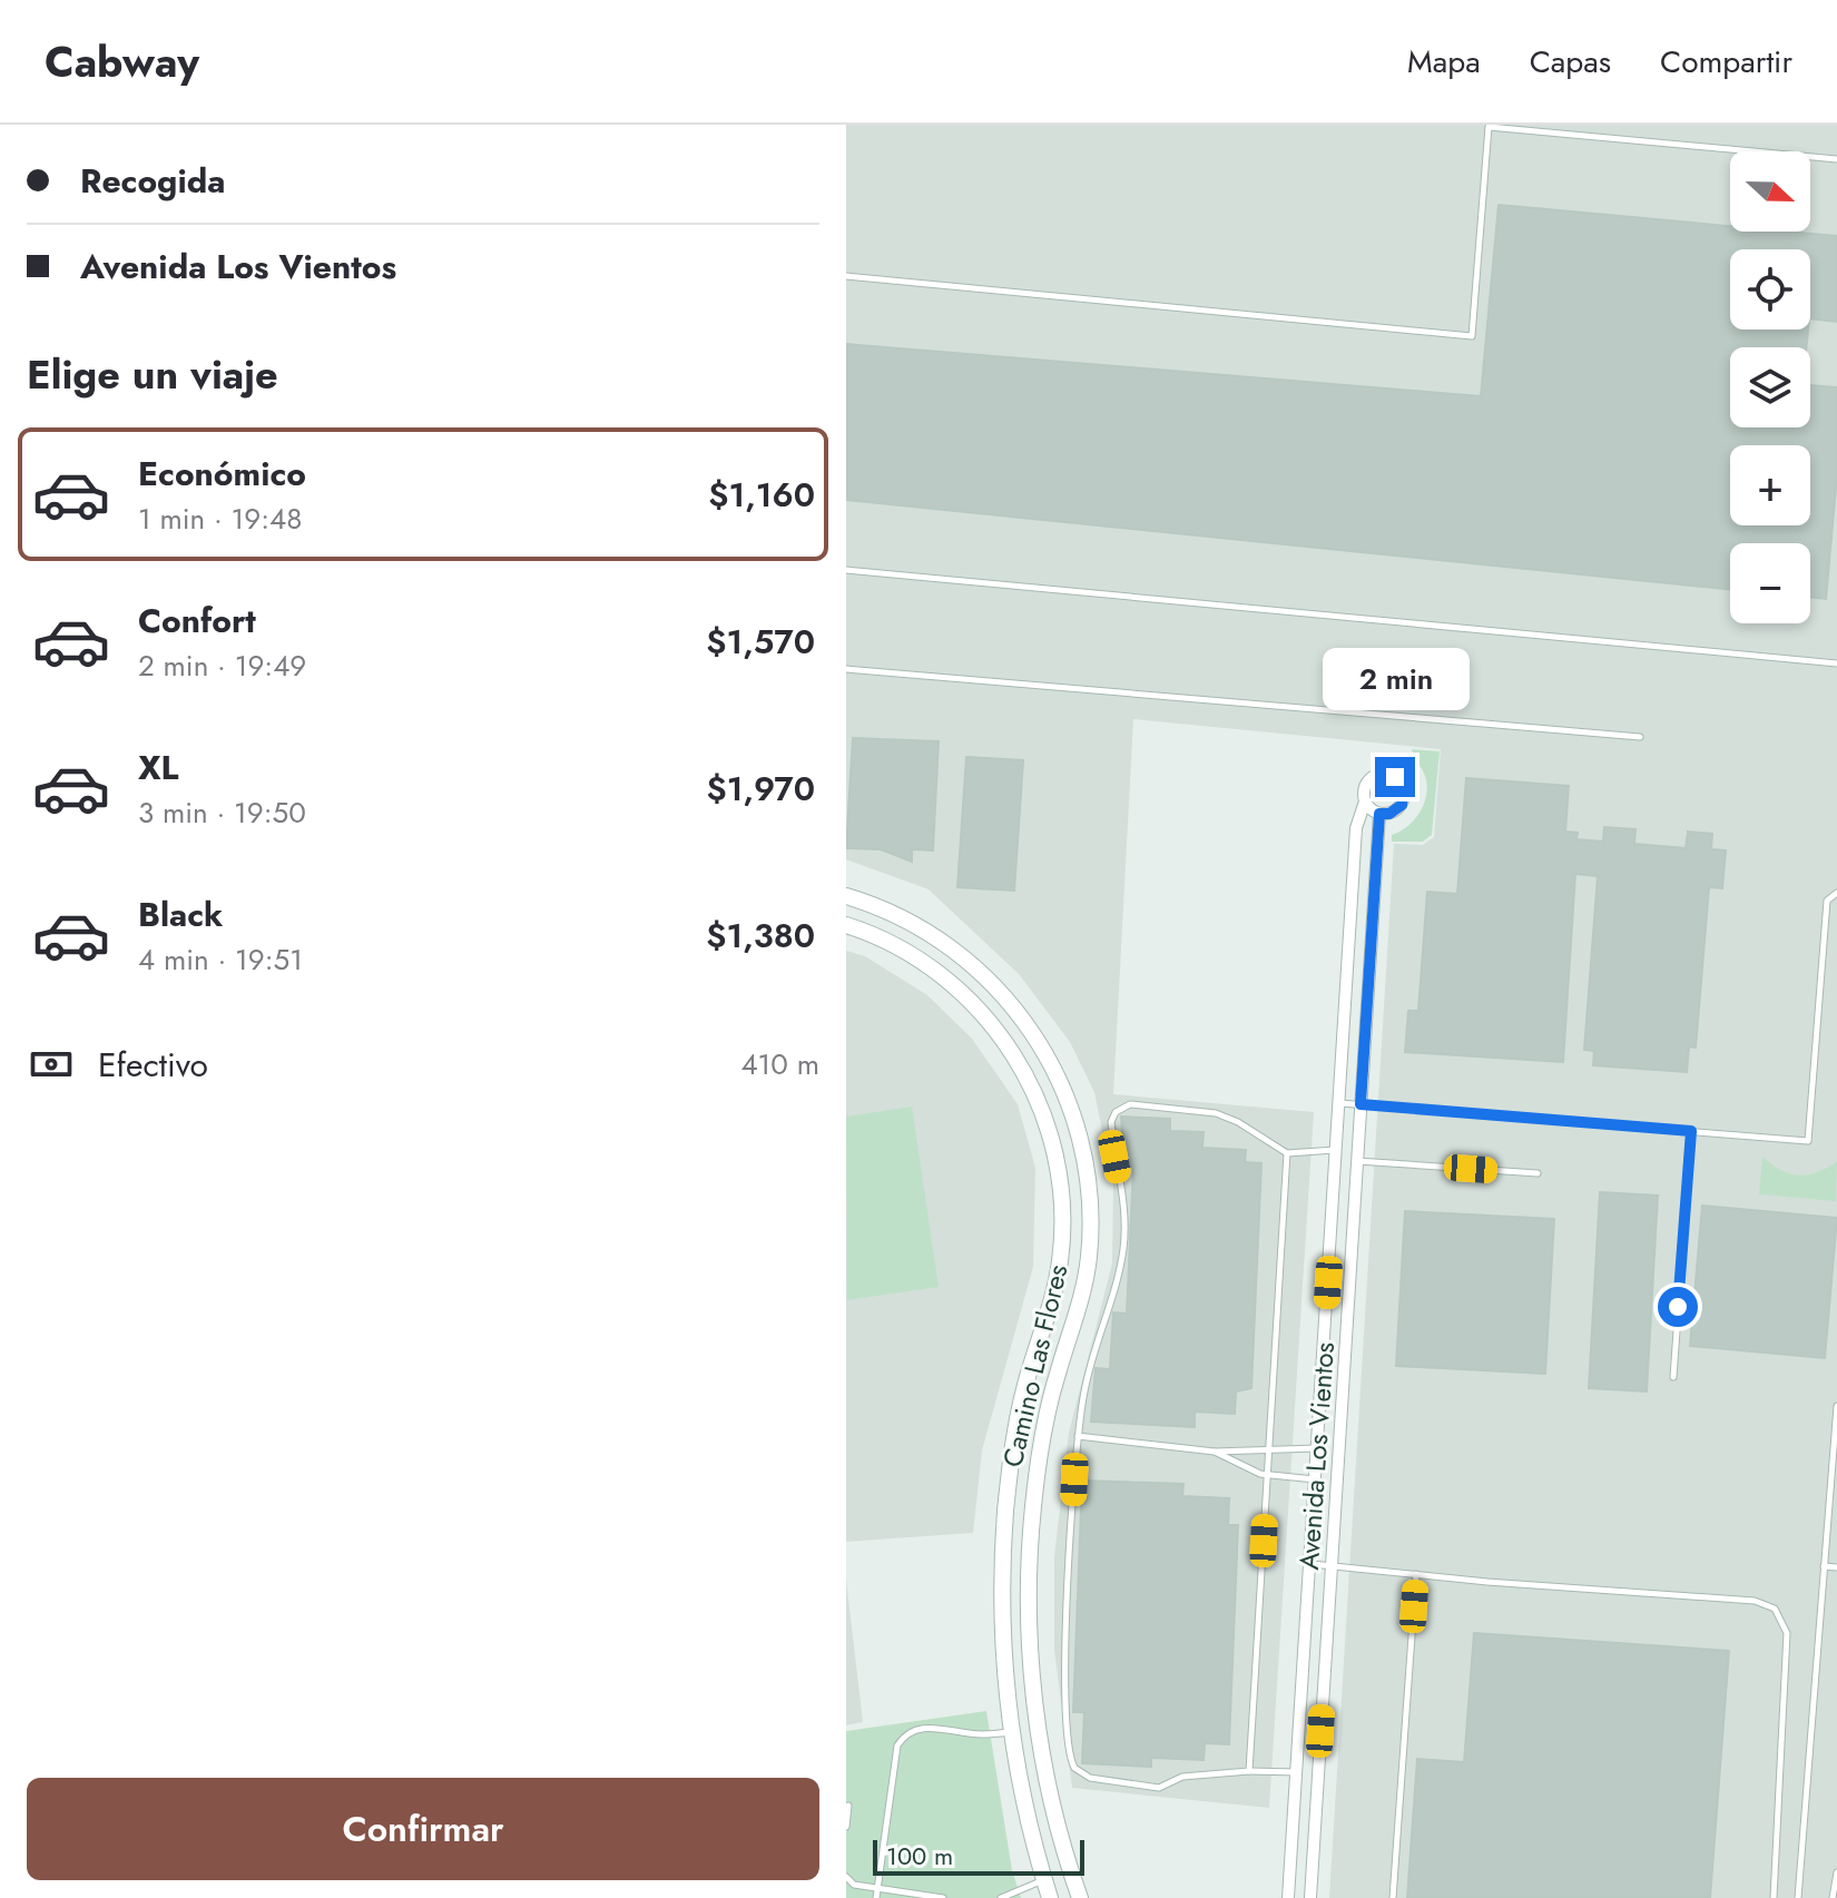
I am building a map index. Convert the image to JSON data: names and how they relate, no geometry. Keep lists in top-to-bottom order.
{
  "streets": {
    "street": ["Camino Las Flores", "Avenida Los Vientos"]
  },
  "scale_bar": "100 m",
  "north": "right",
  "page": {
    "header": "Cabway",
    "nav": ["Mapa", "Capas", "Compartir"],
    "banner": ["Recogida", "Avenida Los Vientos"],
    "map_buttons": ["+", "−"],
    "heading": "Elige un viaje",
    "list": [
      {
        "name": "Económico",
        "note": "1 min · 19:48",
        "value": "$1,160"
      },
      {
        "name": "Confort",
        "note": "2 min · 19:49",
        "value": "$1,570"
      },
      {
        "name": "XL",
        "note": "3 min · 19:50",
        "value": "$1,970"
      },
      {
        "name": "Black",
        "note": "4 min · 19:51",
        "value": "$1,380"
      }
    ],
    "bubble": "2 min",
    "pay": ["Efectivo", "410 m"],
    "buttons": "Confirmar",
    "scale": "100 m"
  }
}
